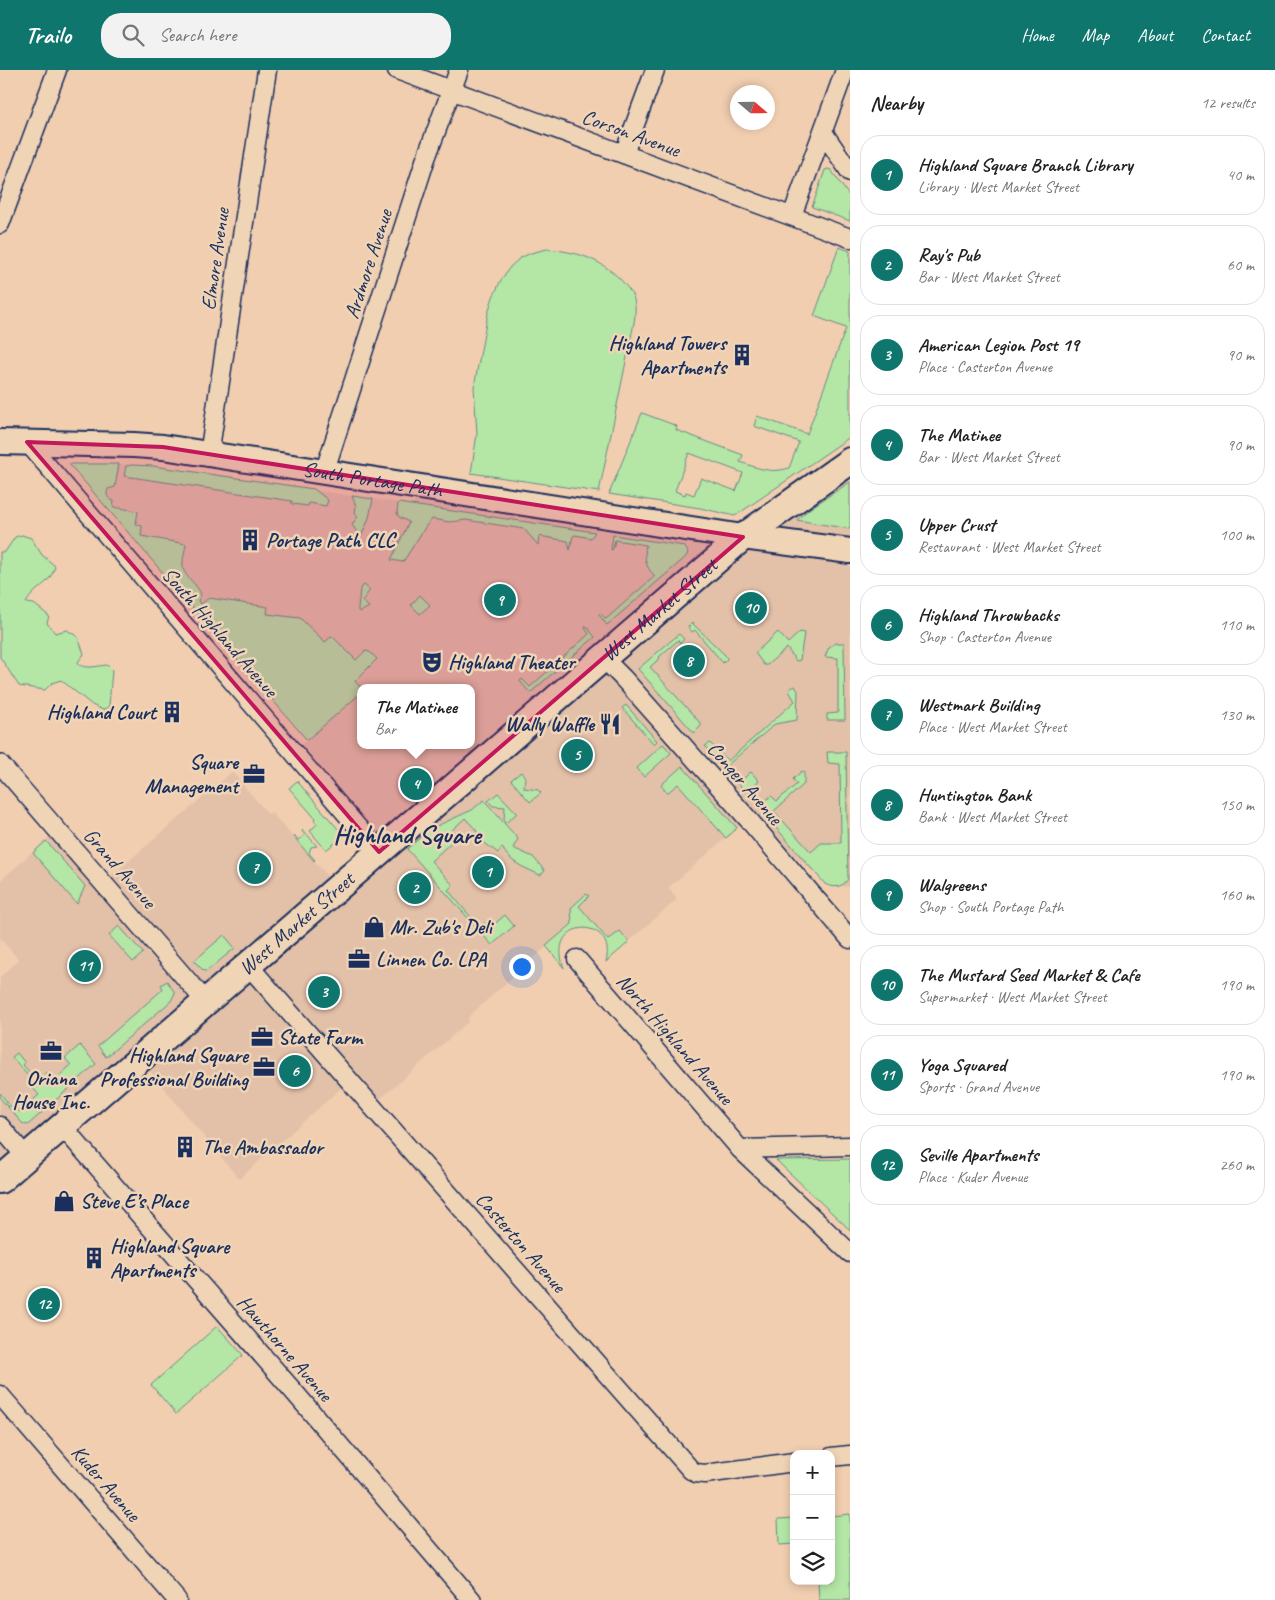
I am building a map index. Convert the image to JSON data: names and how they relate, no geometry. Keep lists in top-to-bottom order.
{
  "streets": {
    "main road": ["South Portage Path", "West Market Street"],
    "street": [
      "Corson Avenue",
      "Elmore Avenue",
      "Ardmore Avenue",
      "South Highland Avenue",
      "Conger Avenue",
      "Grand Avenue",
      "North Highland Avenue",
      "Casterton Avenue",
      "Hawthorne Avenue",
      "Kuder Avenue"
    ]
  },
  "crossings": [
    ["Corson Avenue", "Ardmore Avenue"],
    ["Elmore Avenue", "South Portage Path"],
    ["Ardmore Avenue", "South Portage Path"],
    ["South Portage Path", "West Market Street"],
    ["South Portage Path", "South Highland Avenue"],
    ["West Market Street", "South Highland Avenue"],
    ["West Market Street", "Conger Avenue"],
    ["West Market Street", "Grand Avenue"],
    ["West Market Street", "Casterton Avenue"],
    ["West Market Street", "Hawthorne Avenue"]
  ],
  "districts": ["Highland Square"],
  "places": {
    "building": [
      "Highland Towers Apartments",
      "Portage Path CLC",
      "Highland Court",
      "The Ambassador",
      "Highland Square Apartments"
    ],
    "theatre": ["Highland Theater"],
    "restaurant": ["Wally Waffle"],
    "office": [
      "Square Management",
      "Linnen Co. LPA",
      "State Farm",
      "Oriana House Inc.",
      "Highland Square Professional Building"
    ],
    "shop": ["Mr. Zub's Deli", "Steve E’s Place"]
  },
  "north": "right",
  "page": {
    "header": "Trailo",
    "search": "Search here",
    "nav": [
      "Home",
      "Map",
      "About",
      "Contact"
    ],
    "heading": ["Nearby", "12 results"],
    "list": [
      {
        "mark": "1",
        "name": "Highland Square Branch Library",
        "note": "Library · West Market Street",
        "value": "40 m"
      },
      {
        "mark": "2",
        "name": "Ray's Pub",
        "note": "Bar · West Market Street",
        "value": "60 m"
      },
      {
        "mark": "3",
        "name": "American Legion Post 19",
        "note": "Place · Casterton Avenue",
        "value": "90 m"
      },
      {
        "mark": "4",
        "name": "The Matinee",
        "note": "Bar · West Market Street",
        "value": "90 m"
      },
      {
        "mark": "5",
        "name": "Upper Crust",
        "note": "Restaurant · West Market Street",
        "value": "100 m"
      },
      {
        "mark": "6",
        "name": "Highland Throwbacks",
        "note": "Shop · Casterton Avenue",
        "value": "110 m"
      },
      {
        "mark": "7",
        "name": "Westmark Building",
        "note": "Place · West Market Street",
        "value": "130 m"
      },
      {
        "mark": "8",
        "name": "Huntington Bank",
        "note": "Bank · West Market Street",
        "value": "150 m"
      },
      {
        "mark": "9",
        "name": "Walgreens",
        "note": "Shop · South Portage Path",
        "value": "160 m"
      },
      {
        "mark": "10",
        "name": "The Mustard Seed Market & Cafe",
        "note": "Supermarket · West Market Street",
        "value": "190 m"
      },
      {
        "mark": "11",
        "name": "Yoga Squared",
        "note": "Sports · Grand Avenue",
        "value": "190 m"
      },
      {
        "mark": "12",
        "name": "Seville Apartments",
        "note": "Place · Kuder Avenue",
        "value": "260 m"
      }
    ],
    "pins": [
      "9",
      "10",
      "8",
      "5",
      "4",
      "7",
      "1",
      "2",
      "11",
      "3",
      "6",
      "12"
    ],
    "popup": ["The Matinee", "Bar"],
    "map_buttons": ["+", "−"]
  }
}
